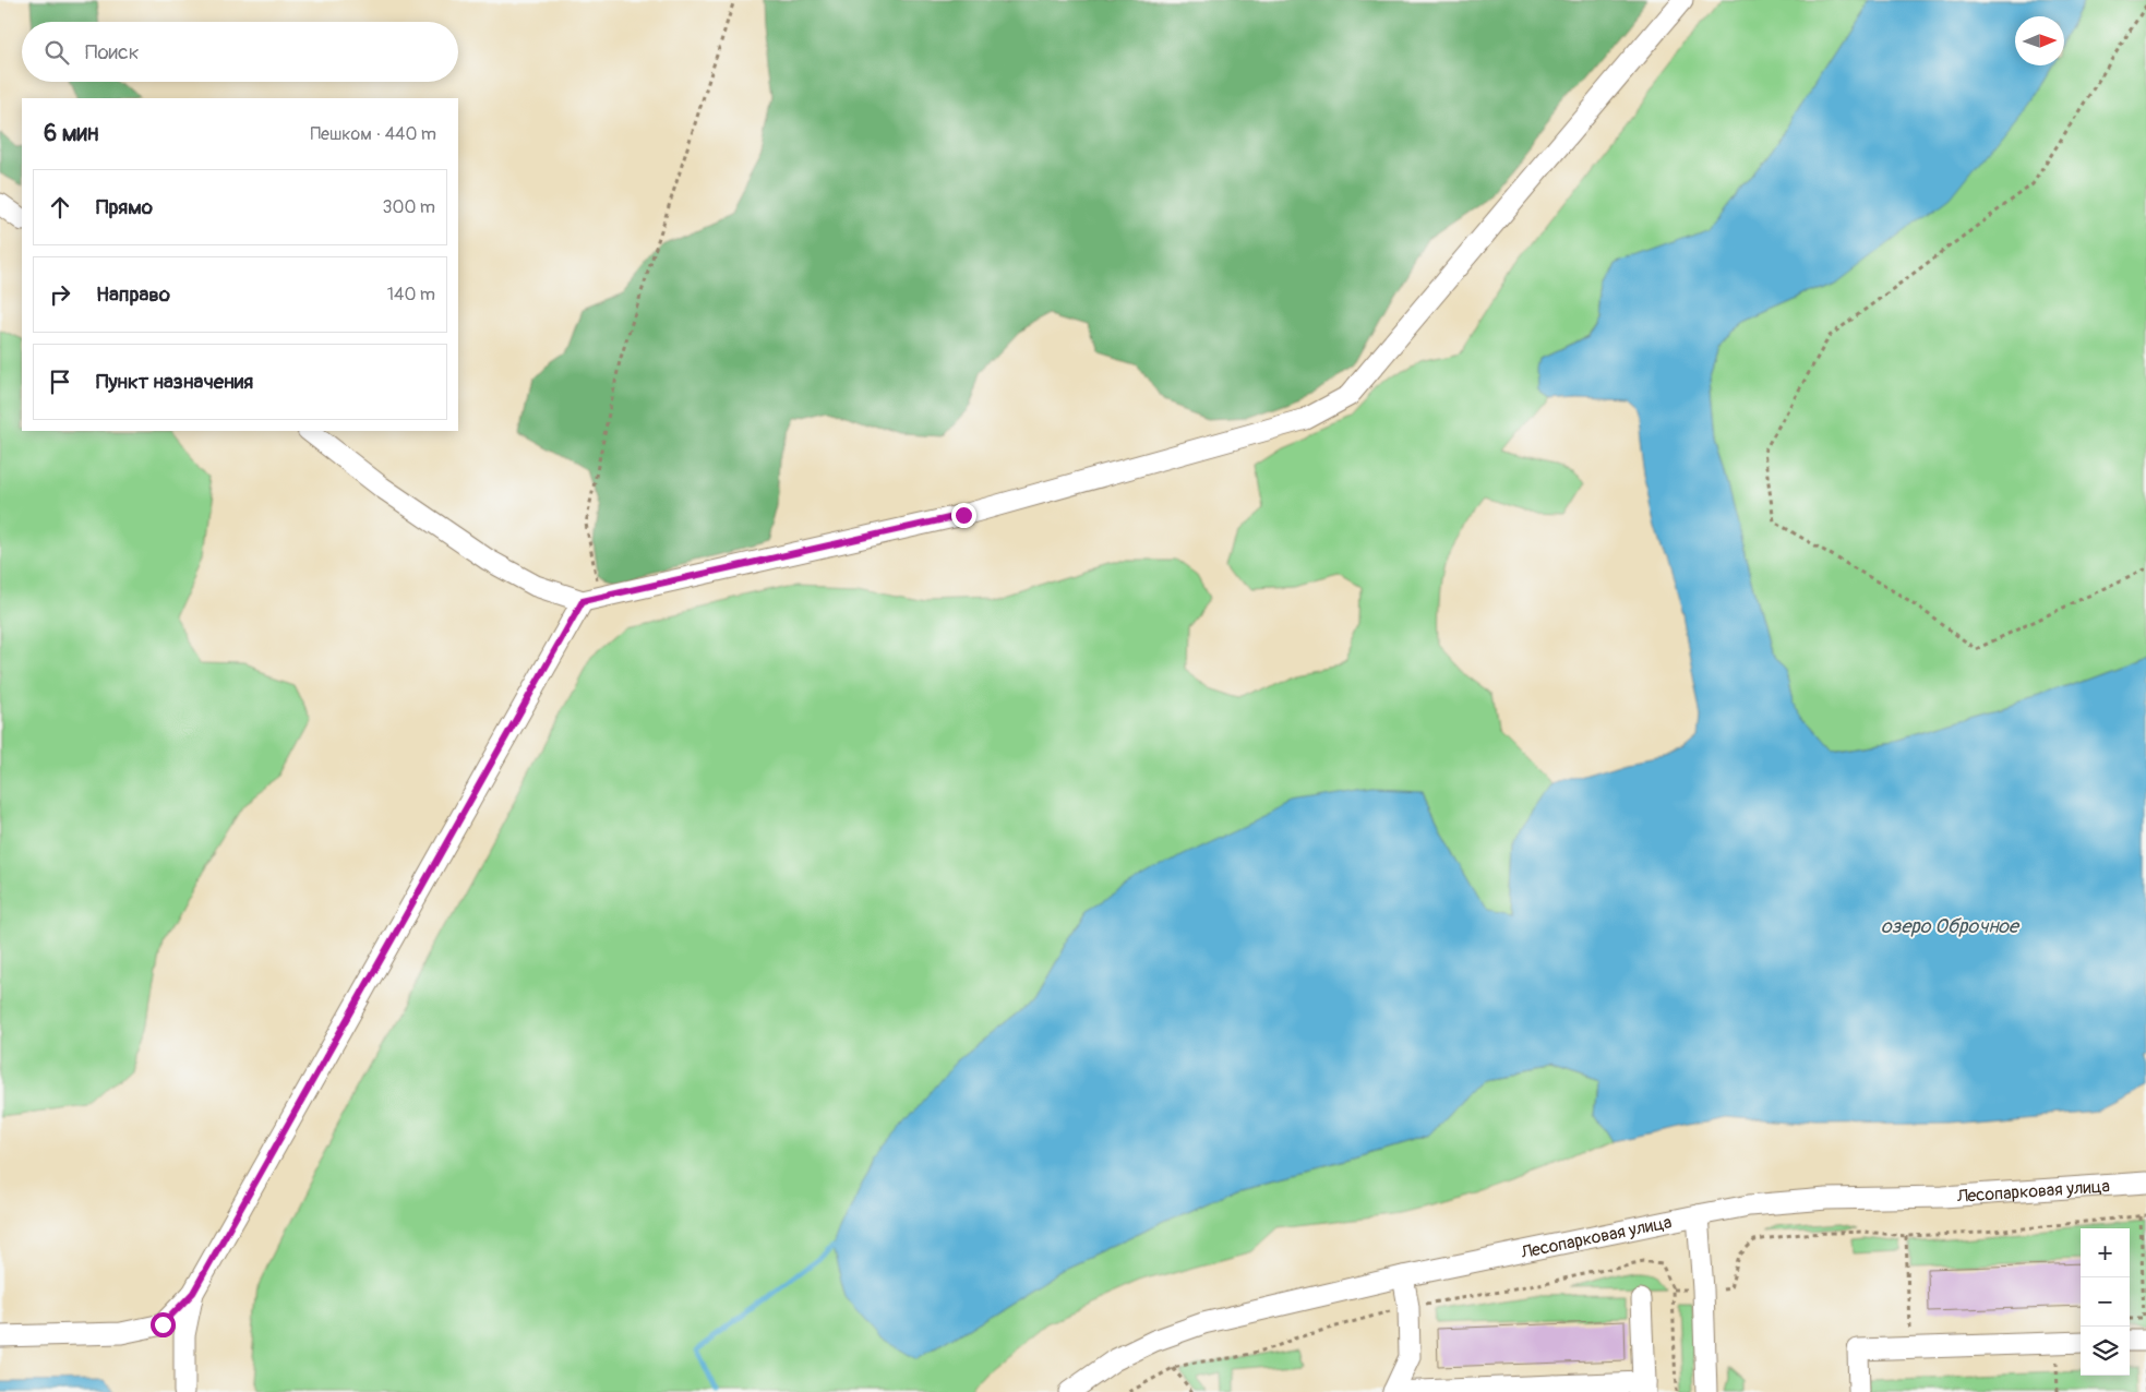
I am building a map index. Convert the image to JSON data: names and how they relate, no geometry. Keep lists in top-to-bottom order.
{
  "streets": {
    "street": ["Лесопарковая улица"]
  },
  "water": ["озеро Оброчное"],
  "north": "right",
  "page": {
    "search": "Поиск",
    "heading": ["6 мин", "Пешком · 440 m"],
    "list": [
      ["Прямо", "300 m"],
      ["Направо", "140 m"],
      "Пункт назначения"
    ],
    "map_buttons": ["+", "−"]
  }
}
